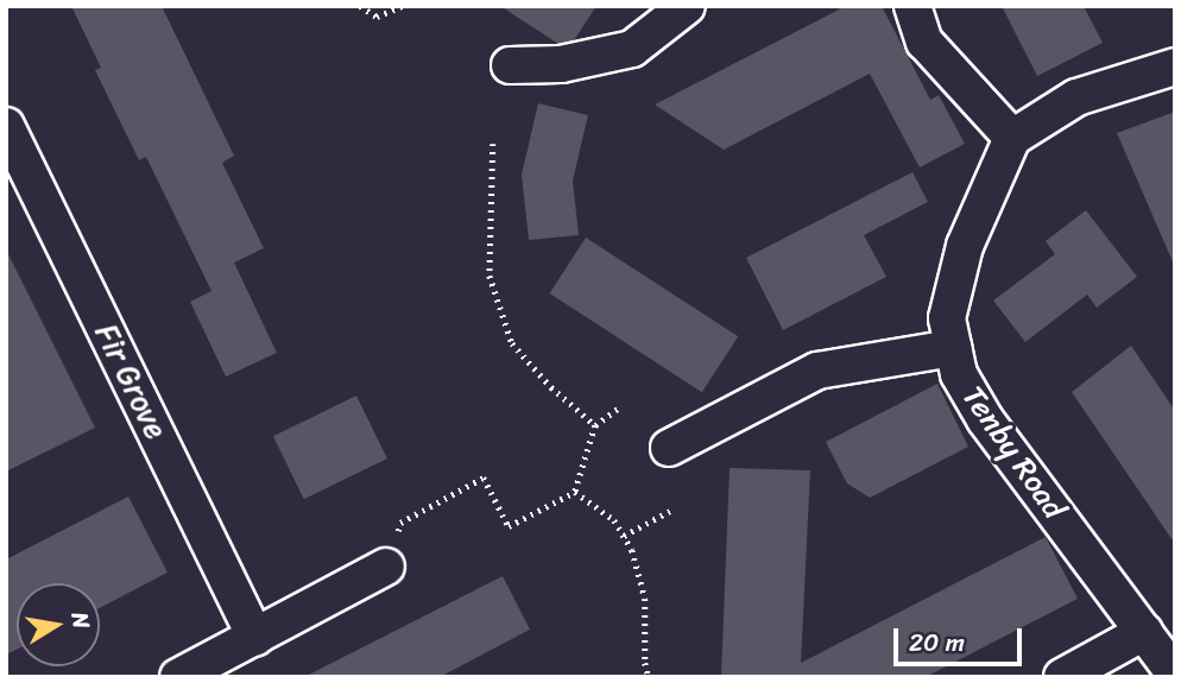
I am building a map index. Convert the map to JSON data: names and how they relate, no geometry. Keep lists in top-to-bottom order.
{
  "streets": {
    "street": ["Fir Grove", "Tenby Road"]
  },
  "scale_bar": "20 m",
  "north": "right"
}
